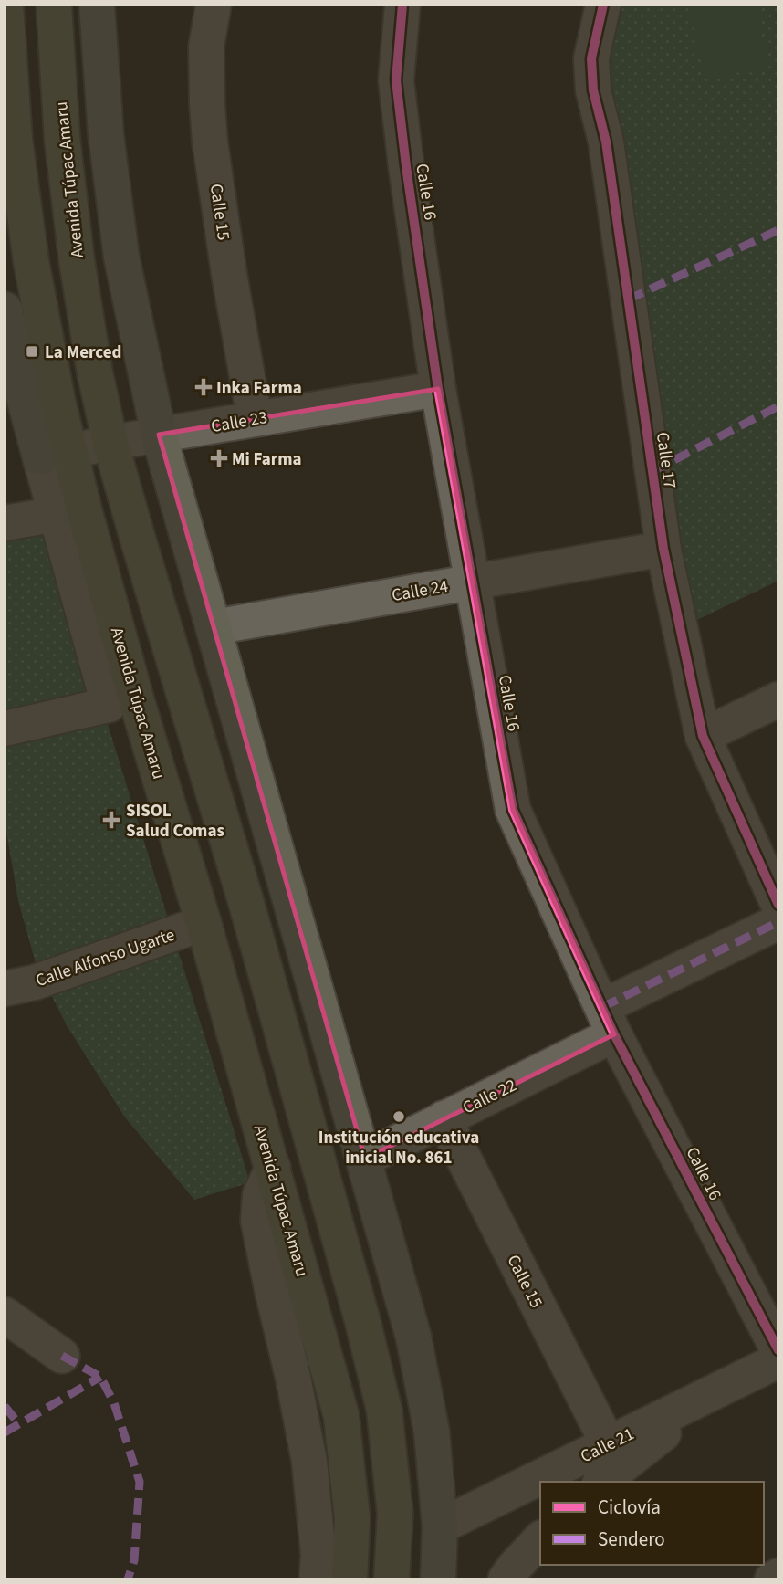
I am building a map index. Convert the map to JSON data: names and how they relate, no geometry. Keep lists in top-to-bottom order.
{
  "streets": {
    "highway": ["Avenida Túpac Amaru"],
    "street": [
      "Calle 16",
      "Calle 15",
      "Calle 23",
      "Calle 17",
      "Calle 24",
      "Calle Alfonso Ugarte",
      "Calle 22",
      "Calle 21"
    ]
  },
  "crossings": [
    ["Avenida Túpac Amaru", "Calle 23"],
    ["Avenida Túpac Amaru", "Calle Alfonso Ugarte"],
    ["Calle 16", "Calle 23"],
    ["Calle 16", "Calle 24"],
    ["Calle 16", "Calle 22"],
    ["Calle 15", "Calle 23"],
    ["Calle 15", "Calle 22"],
    ["Calle 15", "Calle 21"],
    ["Calle 17", "Calle 24"]
  ],
  "places": {
    "transit": ["La Merced"],
    "health": ["Inka Farma", "Mi Farma", "SISOL Salud Comas"],
    "other": ["Institución educativa inicial No. 861"]
  },
  "legend": ["Ciclovía", "Sendero"]
}
